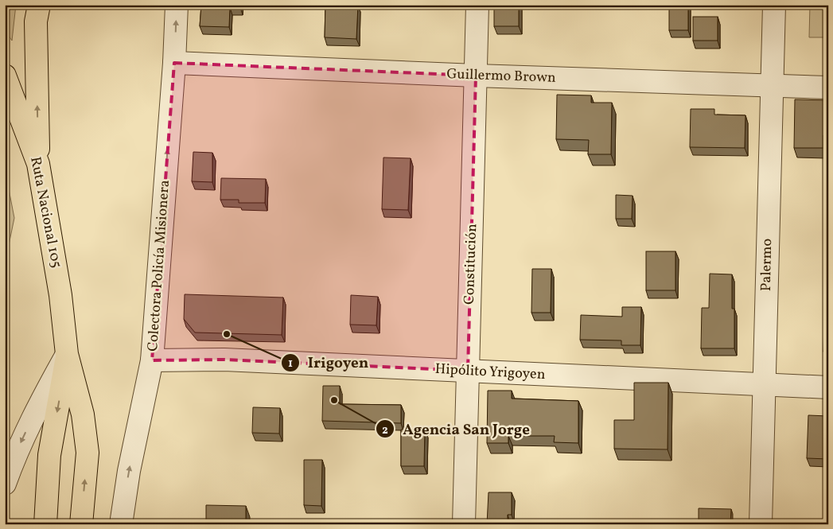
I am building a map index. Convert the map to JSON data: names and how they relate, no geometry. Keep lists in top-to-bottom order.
{
  "streets": {
    "highway": ["Ruta Nacional 105"],
    "street": [
      "Guillermo Brown",
      "Constitución",
      "Palermo",
      "Colectora Policía Misionera",
      "Hipólito Yrigoyen"
    ]
  },
  "crossings": [
    ["Guillermo Brown", "Constitución"],
    ["Guillermo Brown", "Palermo"],
    ["Guillermo Brown", "Colectora Policía Misionera"],
    ["Constitución", "Hipólito Yrigoyen"],
    ["Palermo", "Hipólito Yrigoyen"],
    ["Colectora Policía Misionera", "Hipólito Yrigoyen"]
  ],
  "one_way": ["Colectora Policía Misionera"],
  "places": ["Irigoyen", "Agencia San Jorge"]
}
